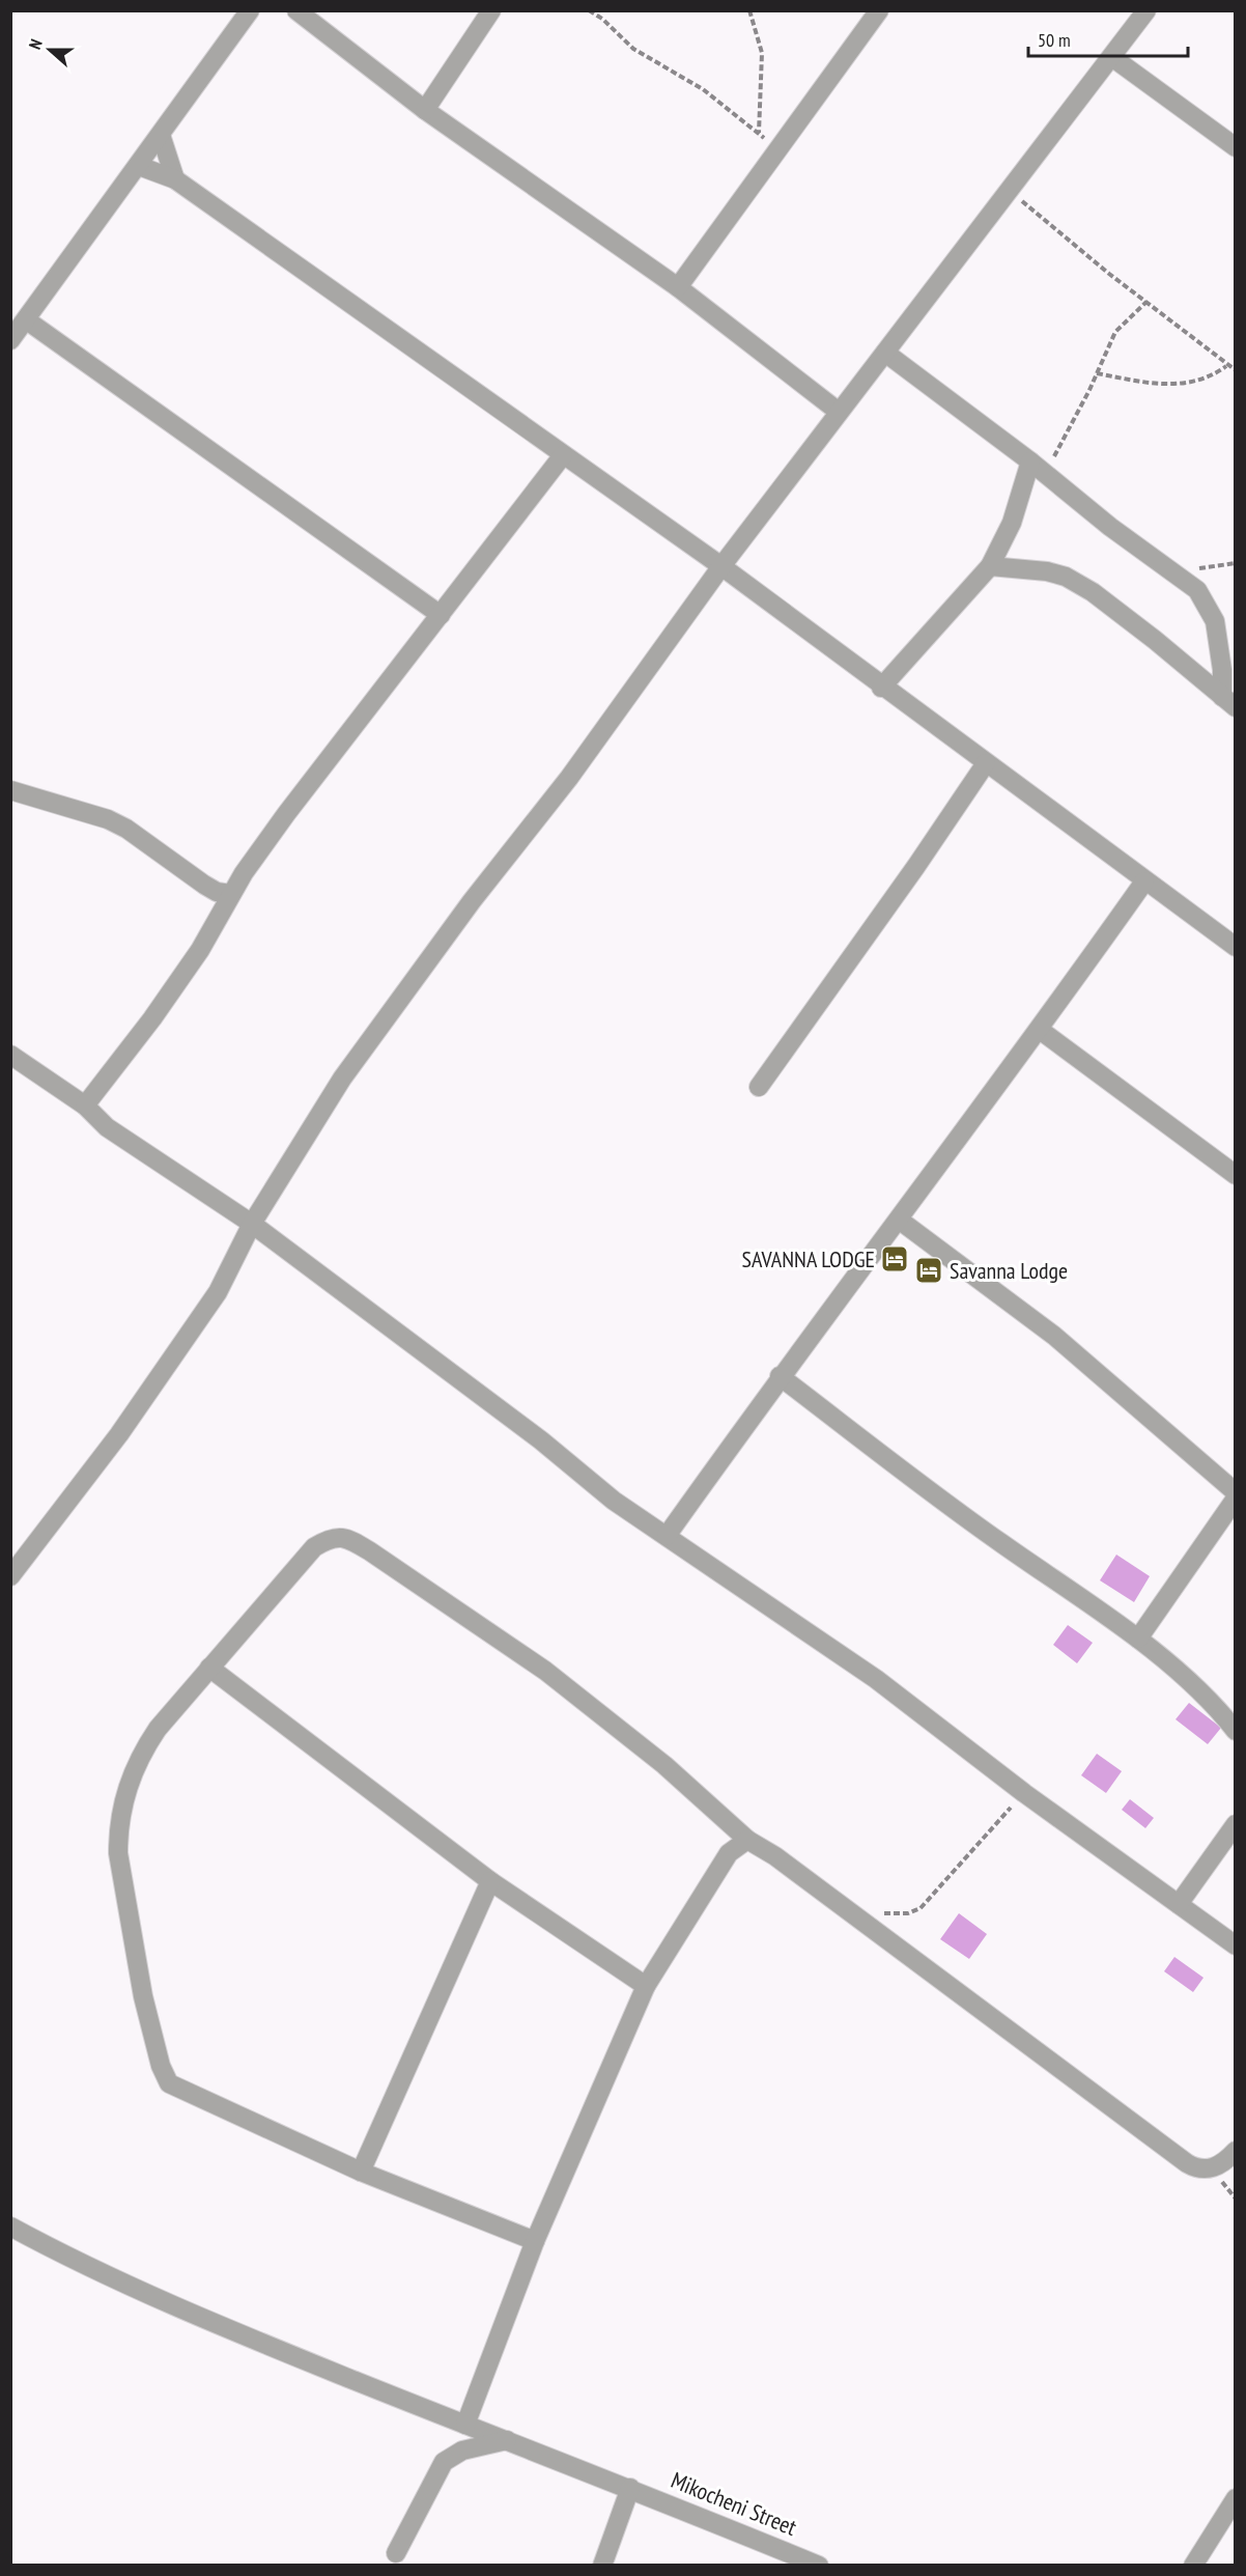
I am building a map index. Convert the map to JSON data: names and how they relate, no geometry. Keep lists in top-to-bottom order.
{
  "streets": {
    "street": ["Mikocheni Street"]
  },
  "places": {
    "hotel": ["SAVANNA LODGE", "Savanna Lodge"]
  },
  "scale_bar": "50 m",
  "north": "left"
}
